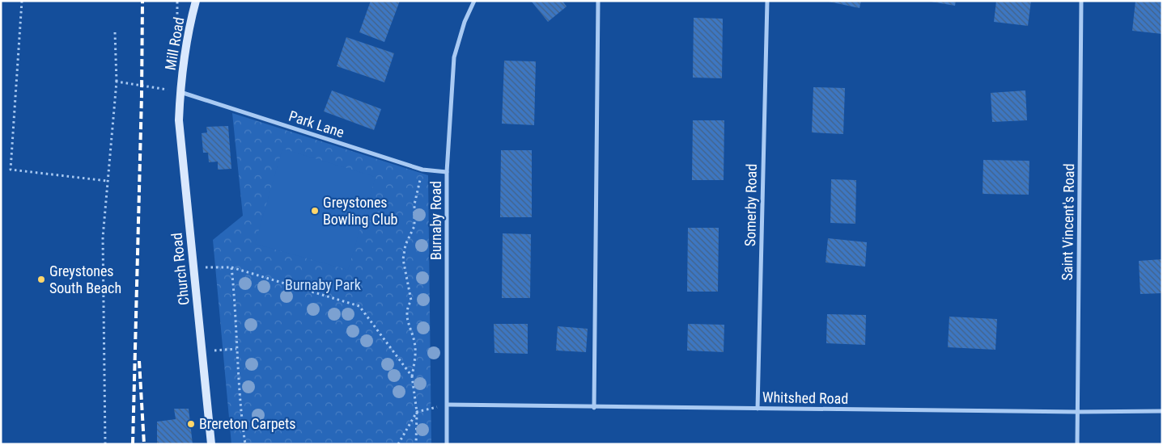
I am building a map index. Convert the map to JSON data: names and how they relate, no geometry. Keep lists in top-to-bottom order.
{
  "streets": {
    "main road": ["Mill Road", "Church Road"],
    "street": [
      "Park Lane",
      "Somerby Road",
      "Burnaby Road",
      "Saint Vincent's Road",
      "Whitshed Road"
    ]
  },
  "crossings": [
    ["Mill Road", "Park Lane"],
    ["Mill Road", "Church Road"],
    ["Park Lane", "Burnaby Road"],
    ["Park Lane", "Church Road"],
    ["Somerby Road", "Whitshed Road"],
    ["Burnaby Road", "Whitshed Road"],
    ["Saint Vincent's Road", "Whitshed Road"]
  ],
  "parks": ["Burnaby Park"],
  "places": ["Greystones Bowling Club", "Greystones South Beach", "Brereton Carpets"]
}
